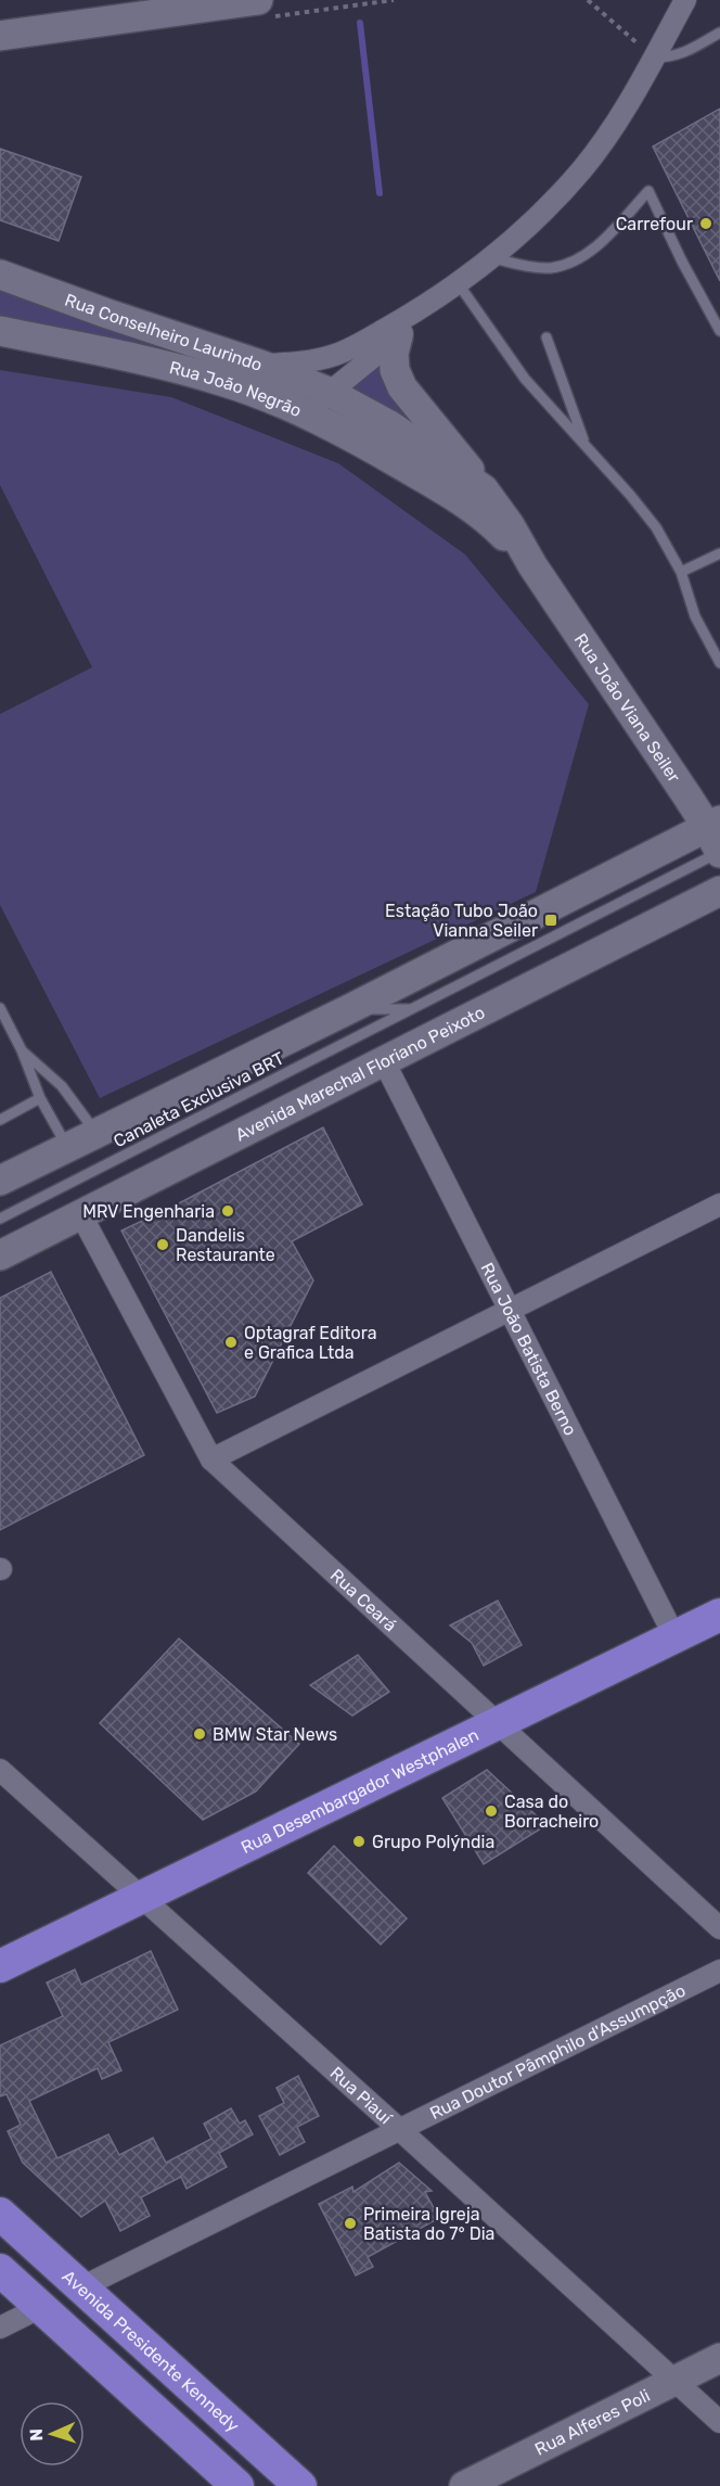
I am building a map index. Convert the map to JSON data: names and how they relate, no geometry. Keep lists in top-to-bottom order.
{
  "streets": {
    "main road": ["Rua Desembargador Westphalen", "Avenida Presidente Kennedy"],
    "street": [
      "Rua Conselheiro Laurindo",
      "Rua João Negrão",
      "Rua João Viana Seiler",
      "Avenida Marechal Floriano Peixoto",
      "Rua João Batista Berno",
      "Rua Ceará",
      "Rua Doutor Pâmphilo d'Assumpção",
      "Rua Piauí",
      "Rua Alferes Poli"
    ],
    "lane": ["Canaleta Exclusiva BRT"]
  },
  "crossings": [
    ["Rua Conselheiro Laurindo", "Rua João Negrão"],
    ["Rua Conselheiro Laurindo", "Rua João Viana Seiler"],
    ["Rua João Negrão", "Rua João Viana Seiler"],
    ["Rua João Viana Seiler", "Canaleta Exclusiva BRT"],
    ["Avenida Marechal Floriano Peixoto", "Rua João Batista Berno"],
    ["Avenida Marechal Floriano Peixoto", "Rua Ceará"],
    ["Rua João Batista Berno", "Rua Desembargador Westphalen"],
    ["Rua Ceará", "Rua Desembargador Westphalen"],
    ["Rua Desembargador Westphalen", "Rua Piauí"],
    ["Rua Doutor Pâmphilo d'Assumpção", "Rua Piauí"],
    ["Rua Doutor Pâmphilo d'Assumpção", "Avenida Presidente Kennedy"],
    ["Rua Piauí", "Rua Alferes Poli"]
  ],
  "places": {
    "other": [
      "Carrefour",
      "MRV Engenharia",
      "Dandelis Restaurante",
      "Optagraf Editora e Grafica Ltda",
      "BMW Star News",
      "Casa do Borracheiro",
      "Grupo Polýndia",
      "Primeira Igreja Batista do 7° Dia"
    ],
    "transit": ["Estação Tubo João Vianna Seiler"]
  },
  "north": "left"
}
